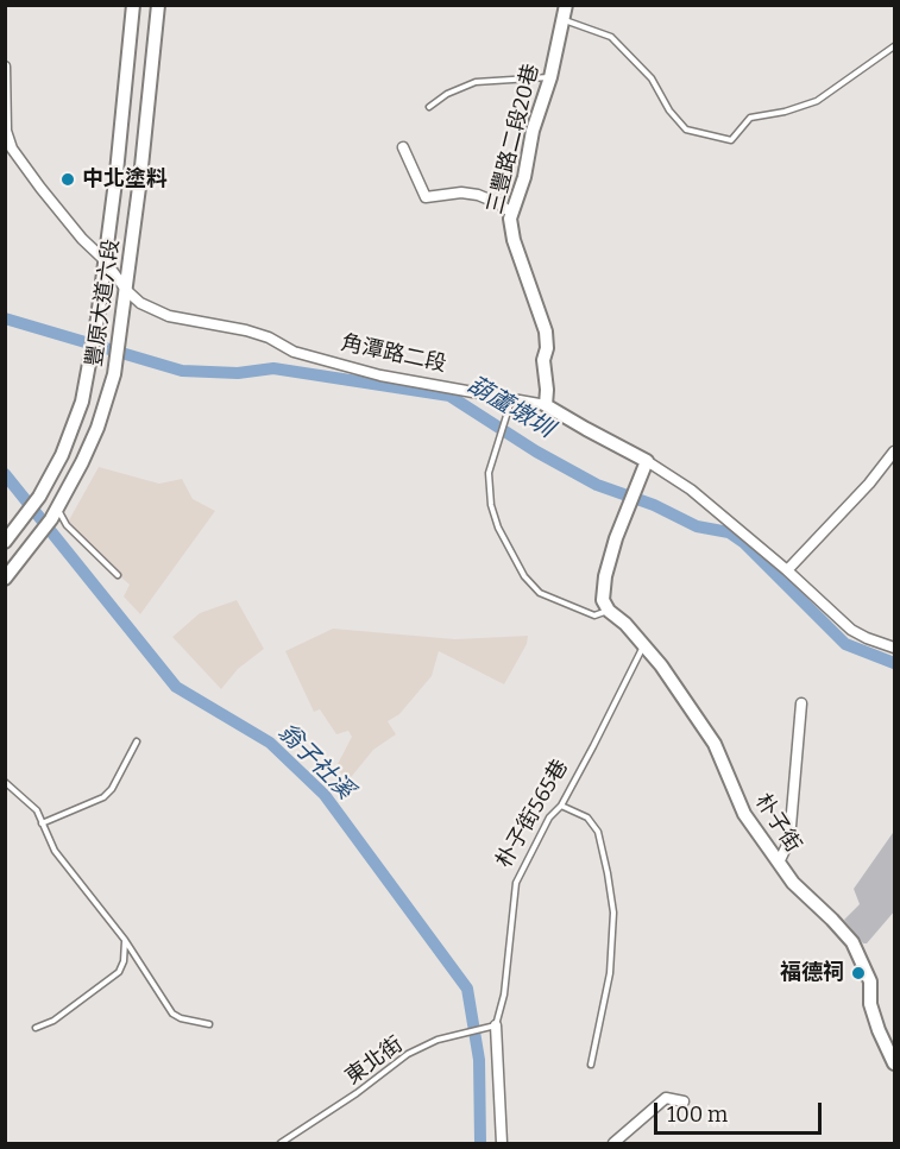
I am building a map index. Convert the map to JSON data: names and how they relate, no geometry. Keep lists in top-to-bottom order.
{
  "streets": {
    "street": [
      "三豐路二段20巷",
      "豐原大道六段",
      "角潭路二段",
      "朴子街565巷",
      "朴子街"
    ],
    "lane": ["東北街"]
  },
  "crossings": [
    ["三豐路二段20巷", "角潭路二段"],
    ["豐原大道六段", "角潭路二段"],
    ["朴子街565巷", "朴子街"],
    ["朴子街565巷", "東北街"]
  ],
  "water": ["葫蘆墩圳", "翁子社溪"],
  "places": ["中北塗料", "福德祠"],
  "scale_bar": "100 m"
}
